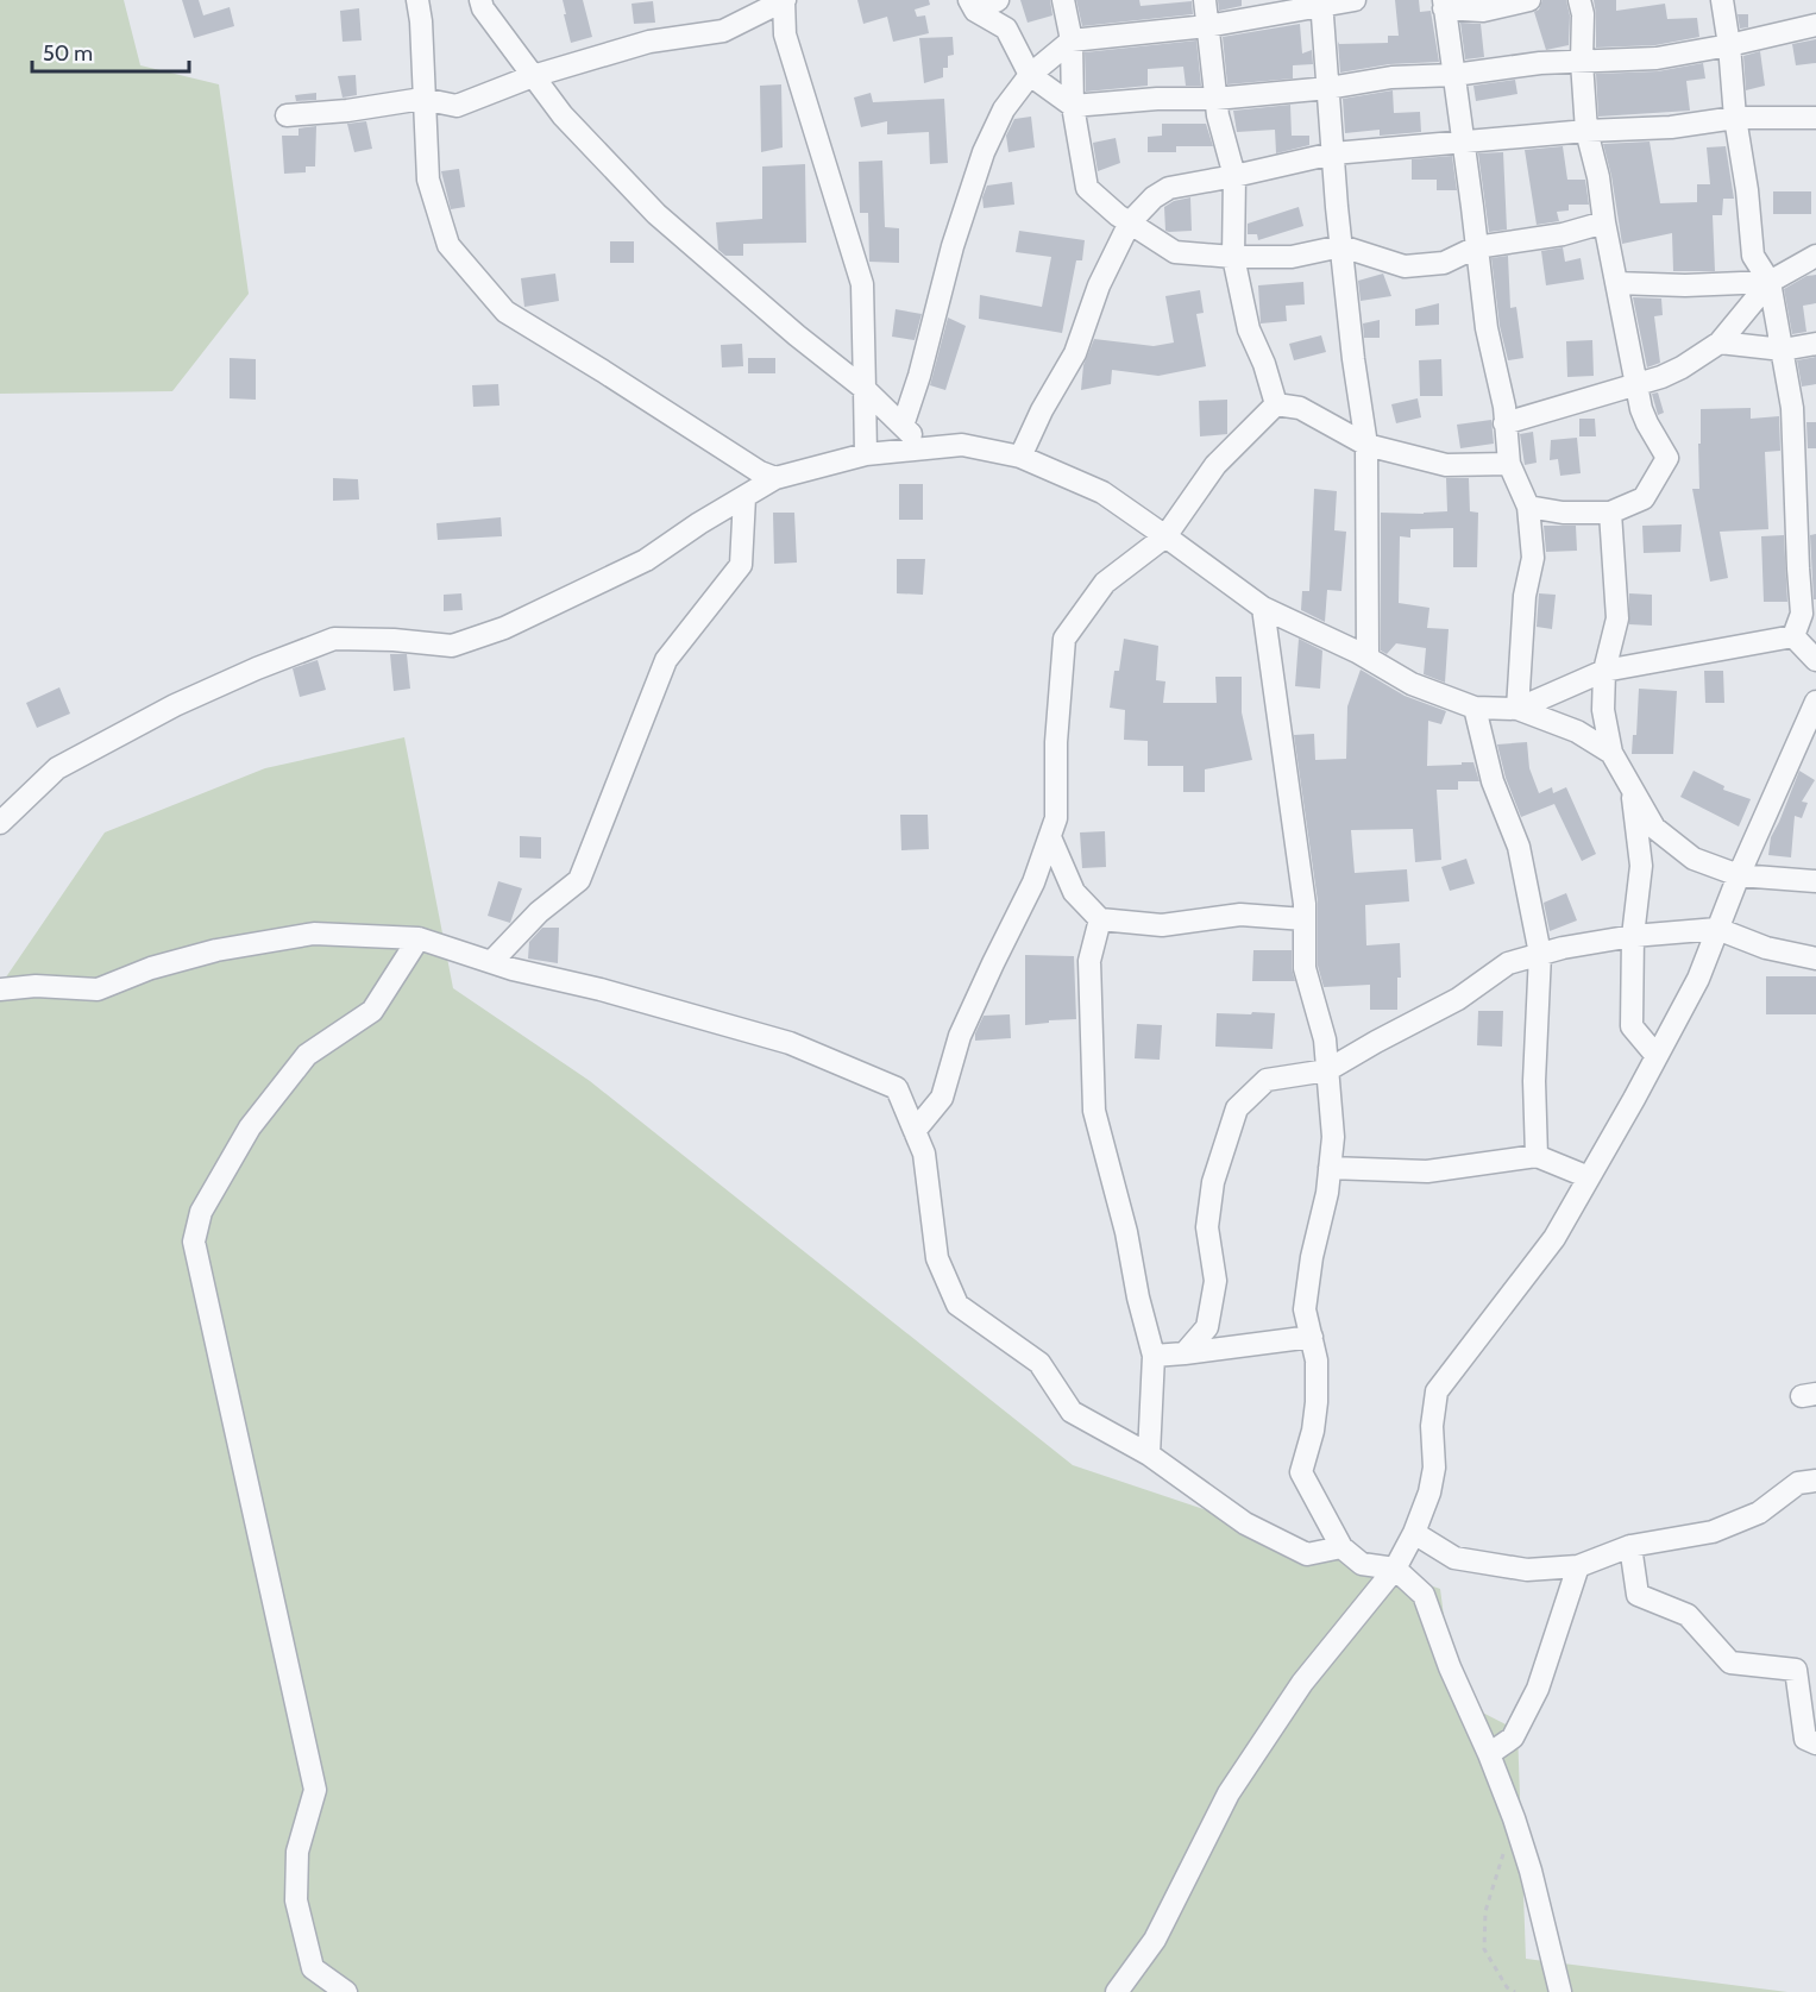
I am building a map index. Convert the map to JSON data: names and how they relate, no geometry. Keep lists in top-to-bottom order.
{
  "scale_bar": "50 m"
}
